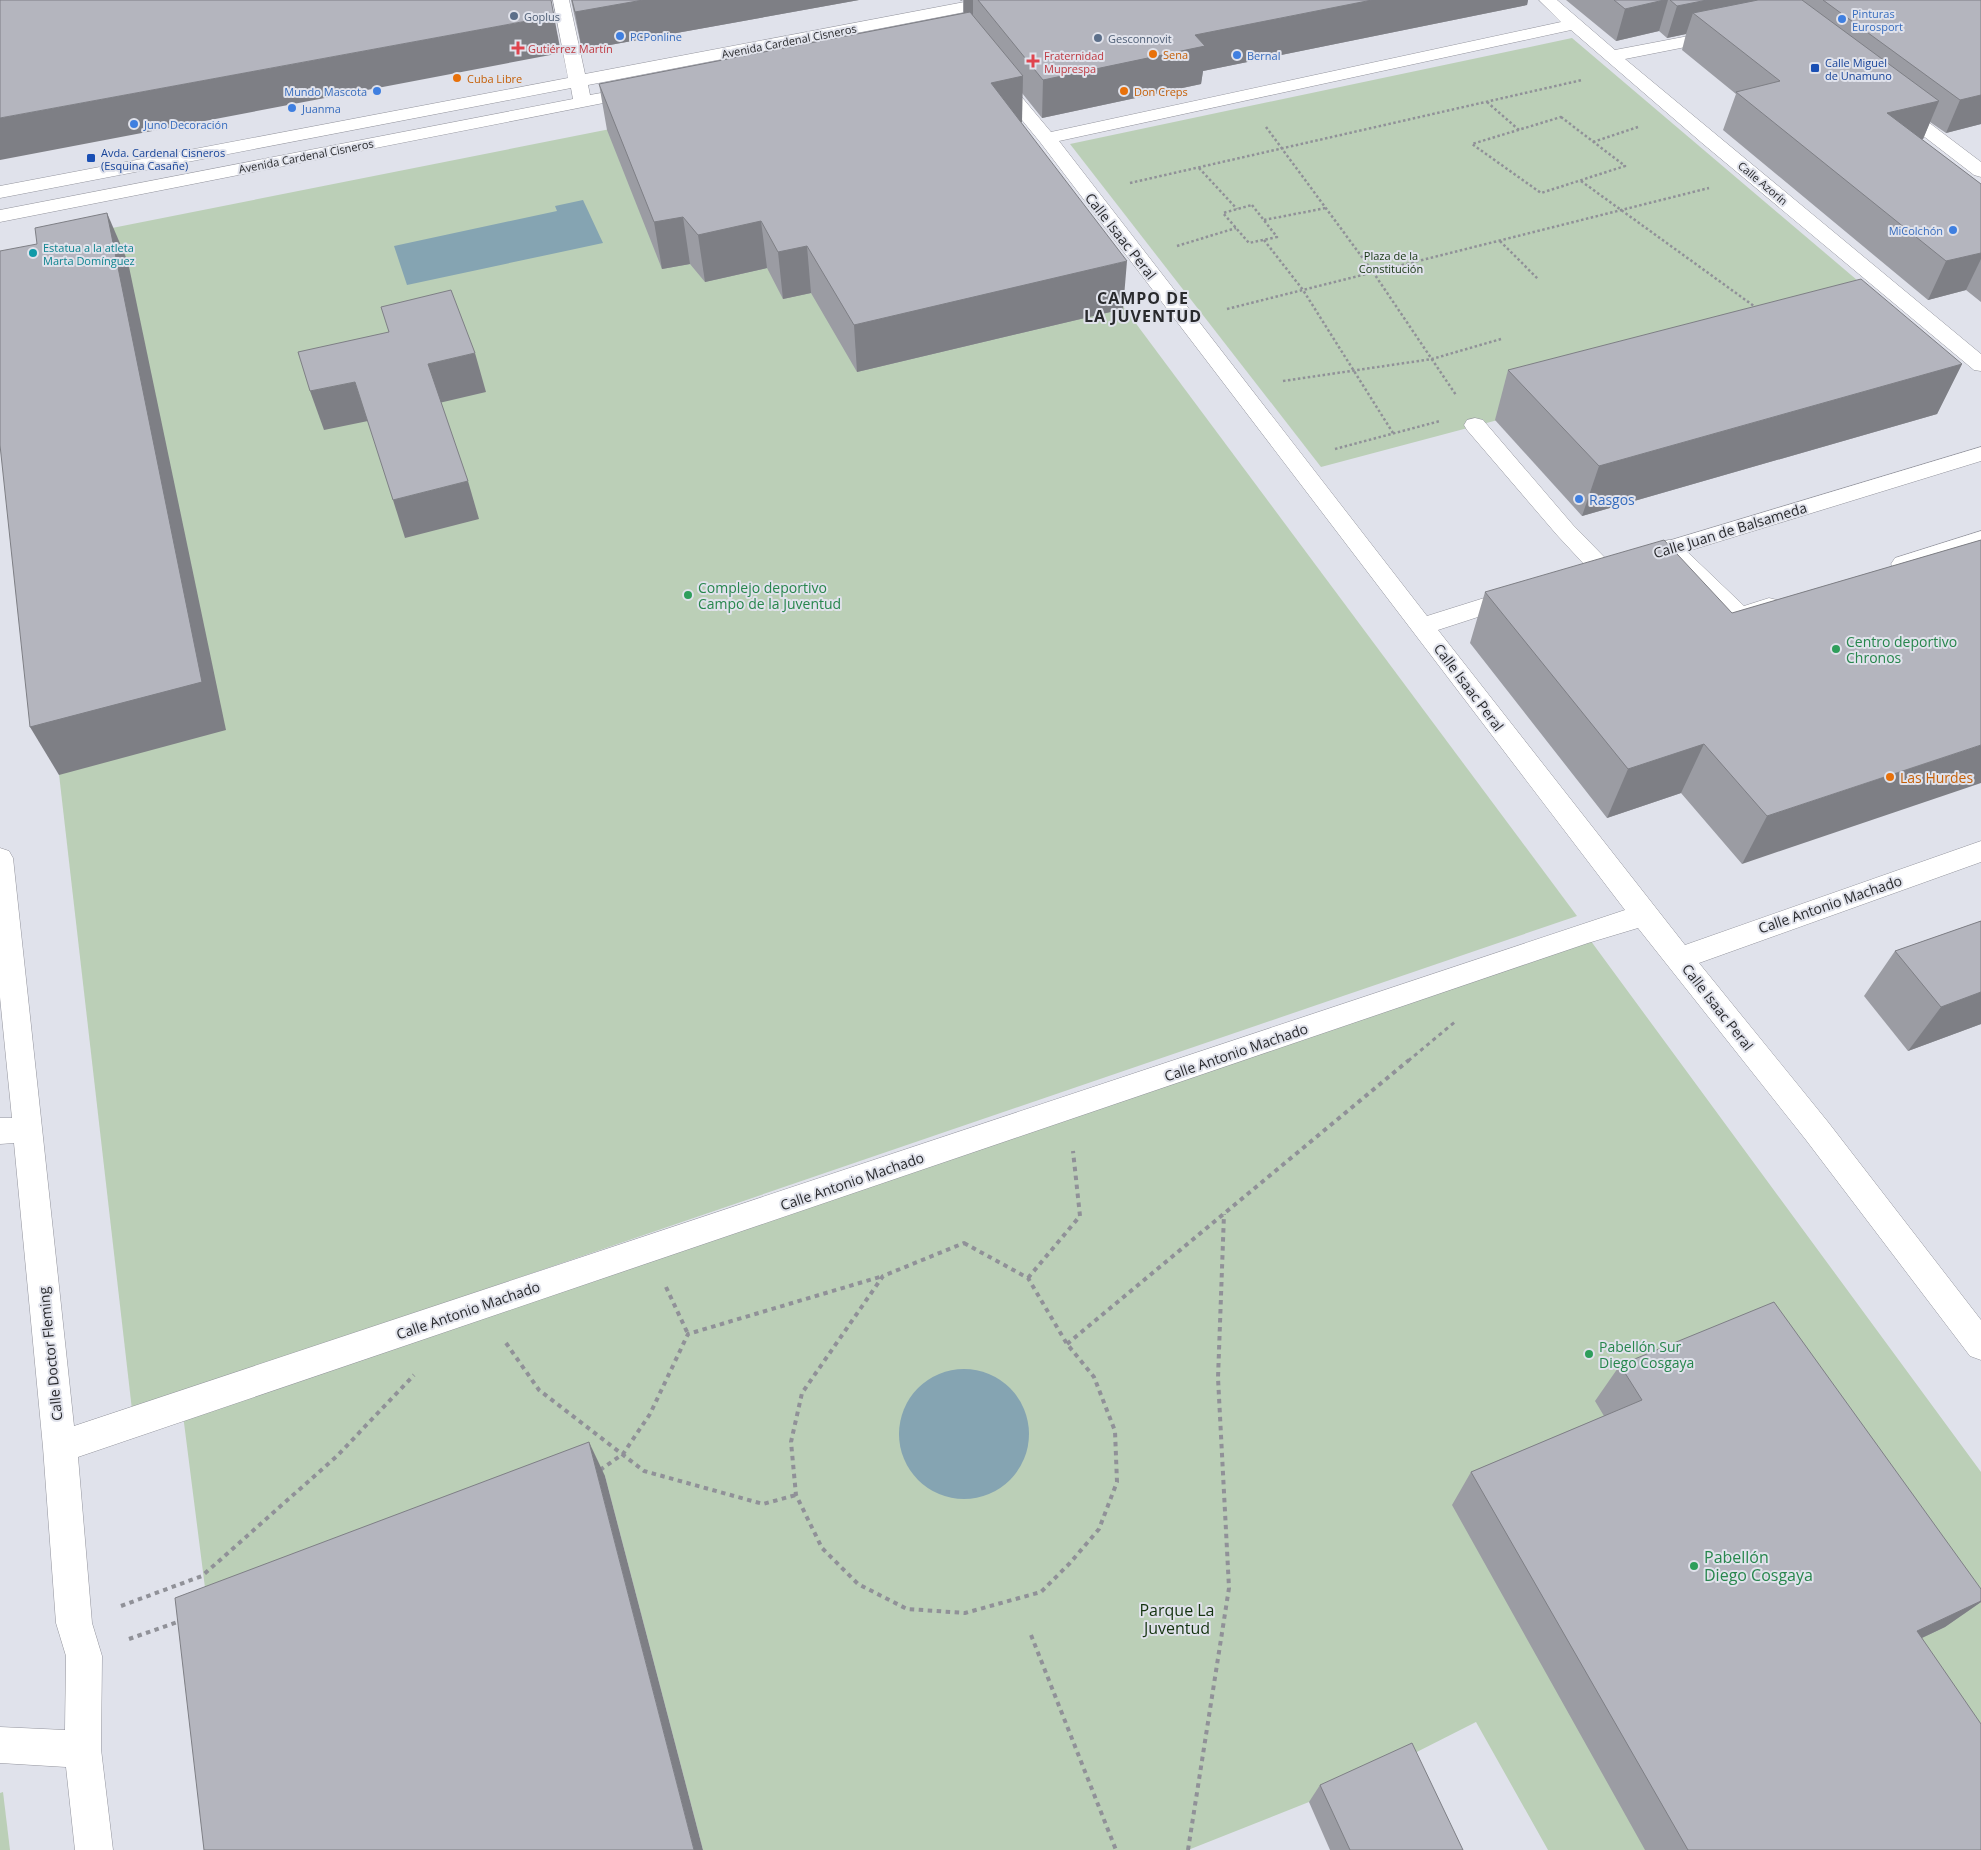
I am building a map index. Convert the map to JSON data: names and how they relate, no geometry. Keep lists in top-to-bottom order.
{
  "streets": {
    "street": [
      "Avenida Cardenal Cisneros",
      "Calle Azorín",
      "Calle Isaac Peral",
      "Calle Juan de Balsameda",
      "Calle Antonio Machado",
      "Calle Doctor Fleming"
    ]
  },
  "crossings": [
    ["Calle Isaac Peral", "Calle Antonio Machado"],
    ["Calle Antonio Machado", "Calle Doctor Fleming"]
  ],
  "districts": ["CAMPO DE LA JUVENTUD"],
  "parks": ["Plaza de la Constitución", "Parque La Juventud"],
  "places": {
    "other": [
      "Goplus",
      "Pinturas Eurosport",
      "PCPonline",
      "Gesconnovit",
      "Sena",
      "Bernal",
      "Cuba Libre",
      "Mundo Mascota",
      "Don Creps",
      "Juanma",
      "Juno Decoración",
      "MiColchón",
      "Estatua a la atleta Marta Domínguez",
      "Rasgos",
      "Complejo deportivo Campo de la Juventud",
      "Centro deportivo Chronos",
      "Las Hurdes",
      "Pabellón Sur Diego Cosgaya",
      "Pabellón Diego Cosgaya"
    ],
    "health": ["Gutiérrez Martín", "Fraternidad Muprespa"],
    "transit": ["Calle Miguel de Unamuno", "Avda. Cardenal Cisneros (Esquina Casañe)"]
  }
}
